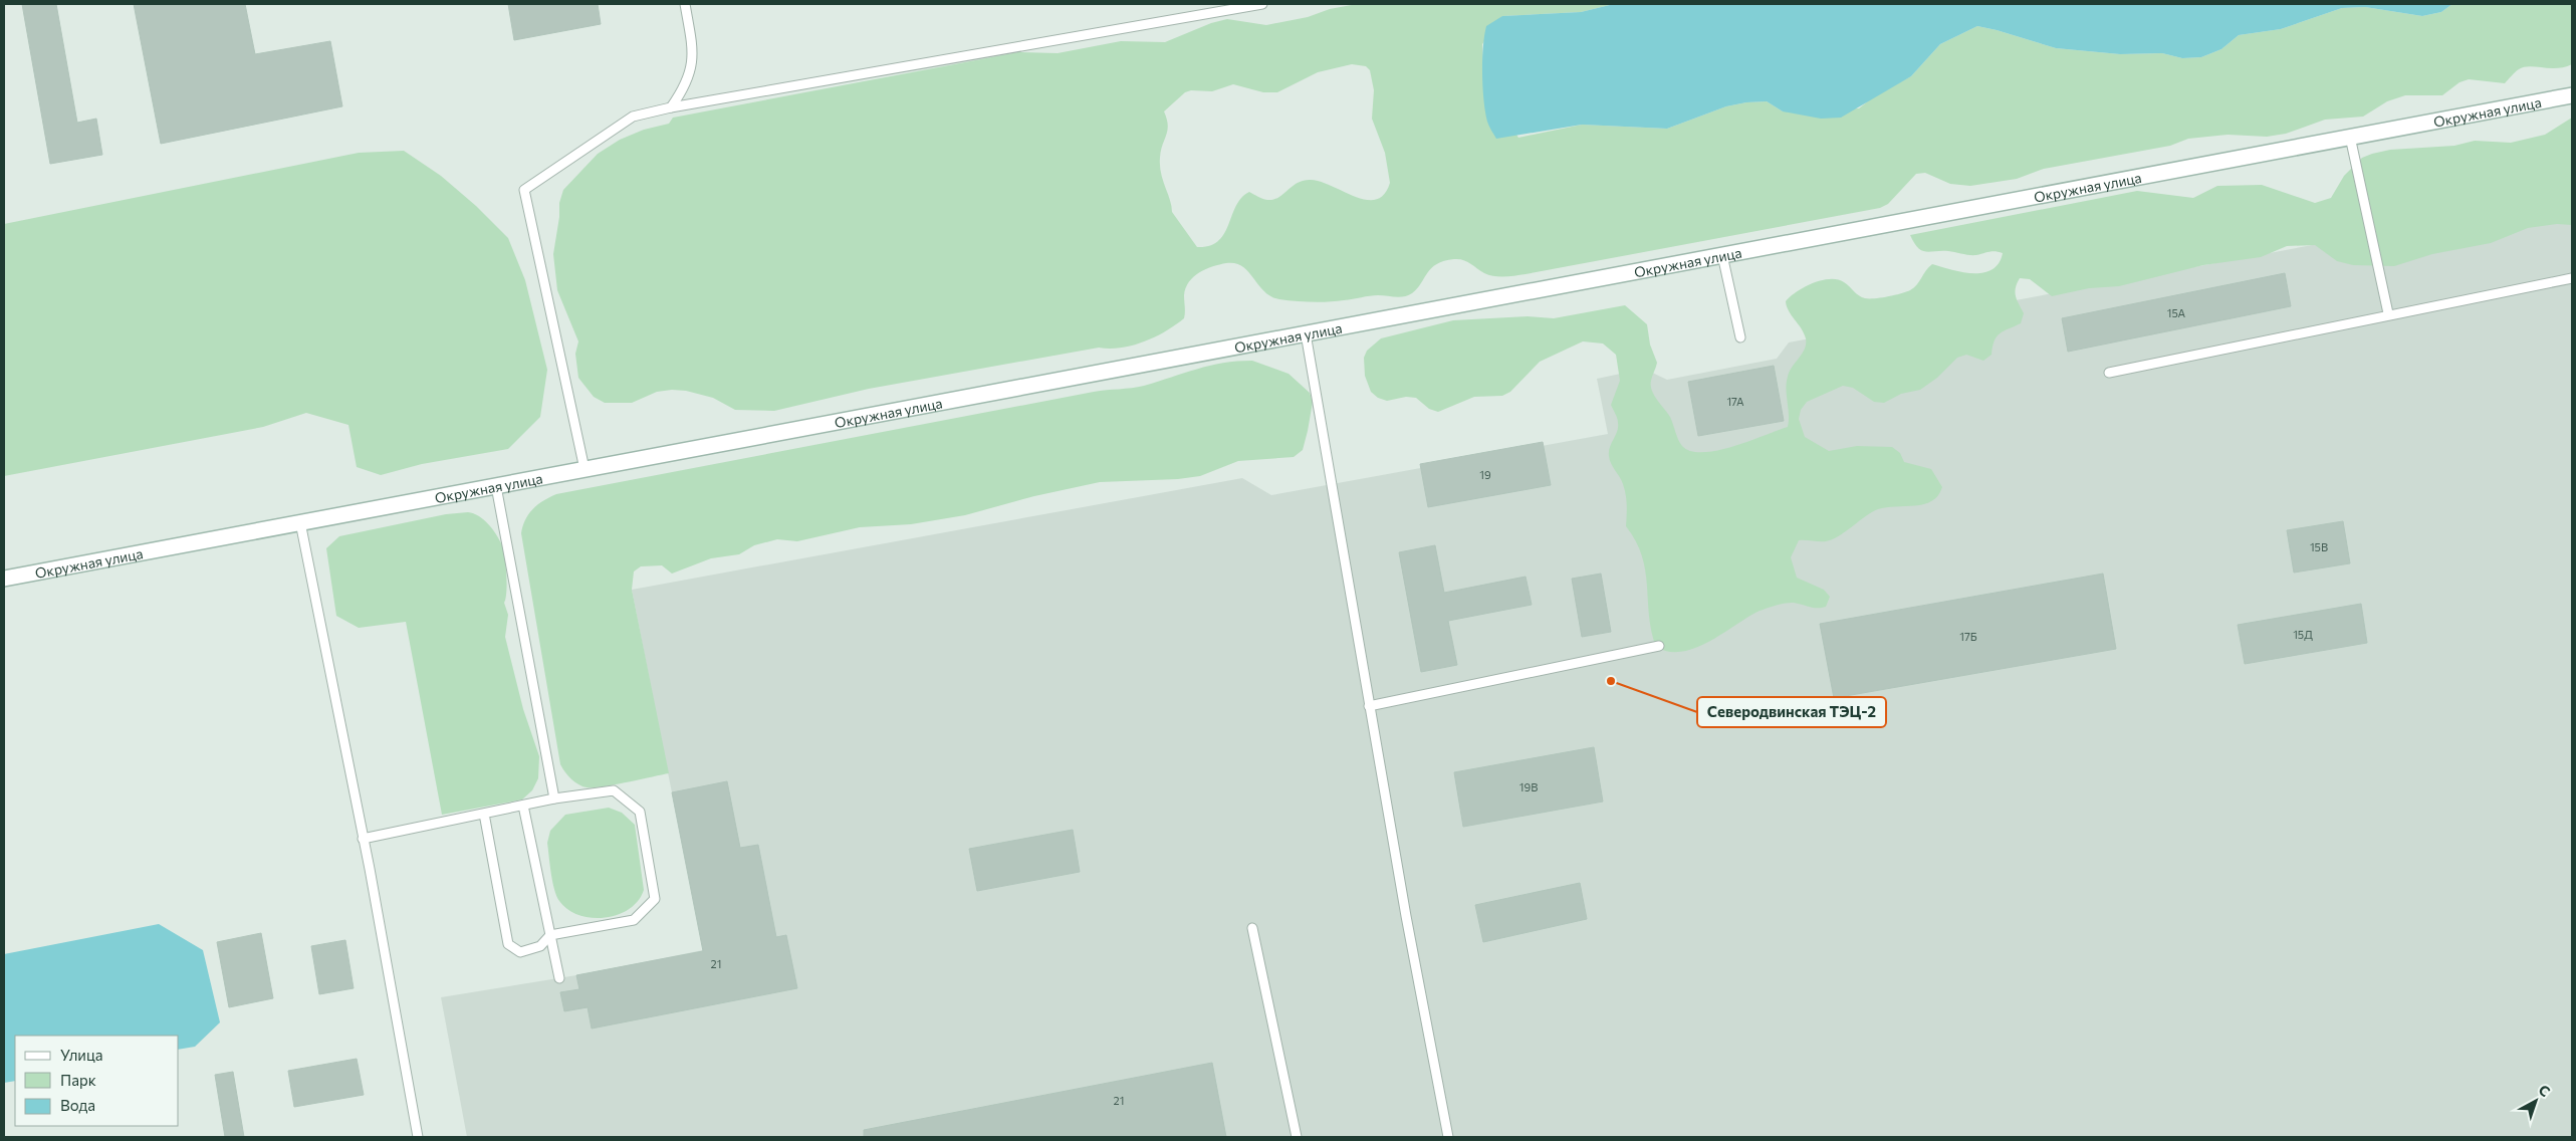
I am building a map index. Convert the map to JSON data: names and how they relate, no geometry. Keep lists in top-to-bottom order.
{
  "streets": {
    "main road": ["Окружная улица"]
  },
  "places": ["Северодвинская ТЭЦ-2"],
  "house_numbers": [
    "15А",
    "17А",
    "19",
    "15В",
    "15Д",
    "17Б",
    "19В",
    "21",
    "21"
  ],
  "legend": ["Улица", "Парк", "Вода"],
  "north": "top right"
}
